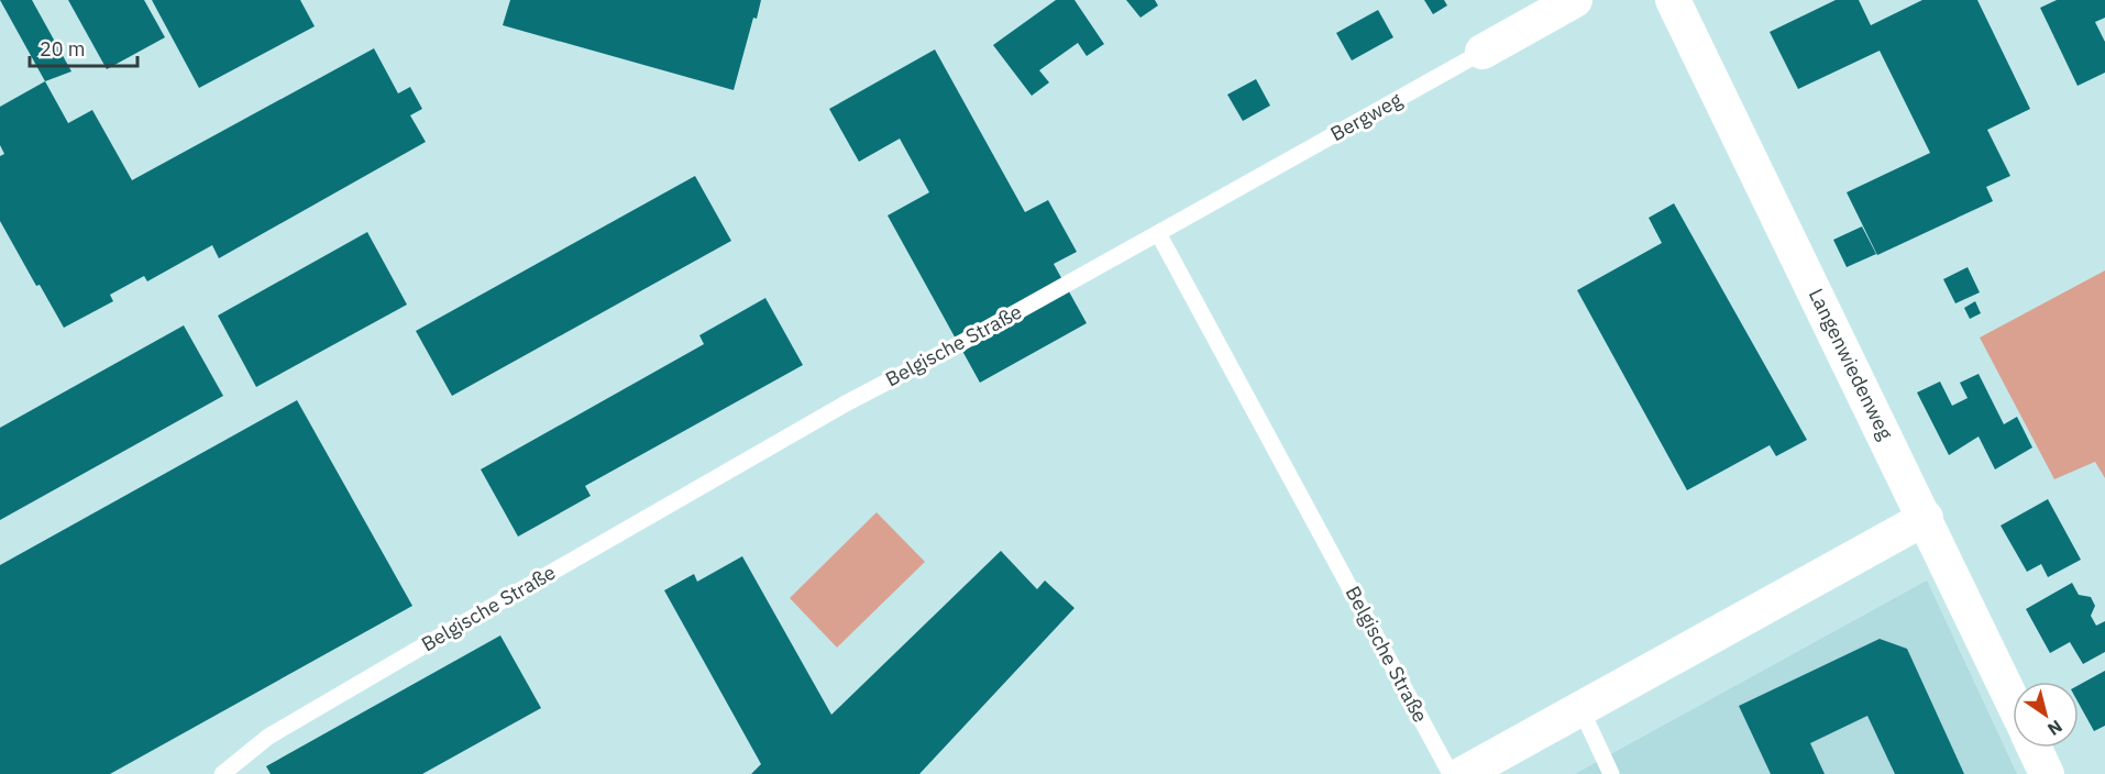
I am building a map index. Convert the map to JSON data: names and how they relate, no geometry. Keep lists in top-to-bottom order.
{
  "streets": {
    "street": ["Bergweg", "Langenwiedenweg"],
    "lane": ["Belgische Straße"]
  },
  "crossings": [
    ["Bergweg", "Belgische Straße"]
  ],
  "scale_bar": "20 m",
  "north": "bottom right"
}
